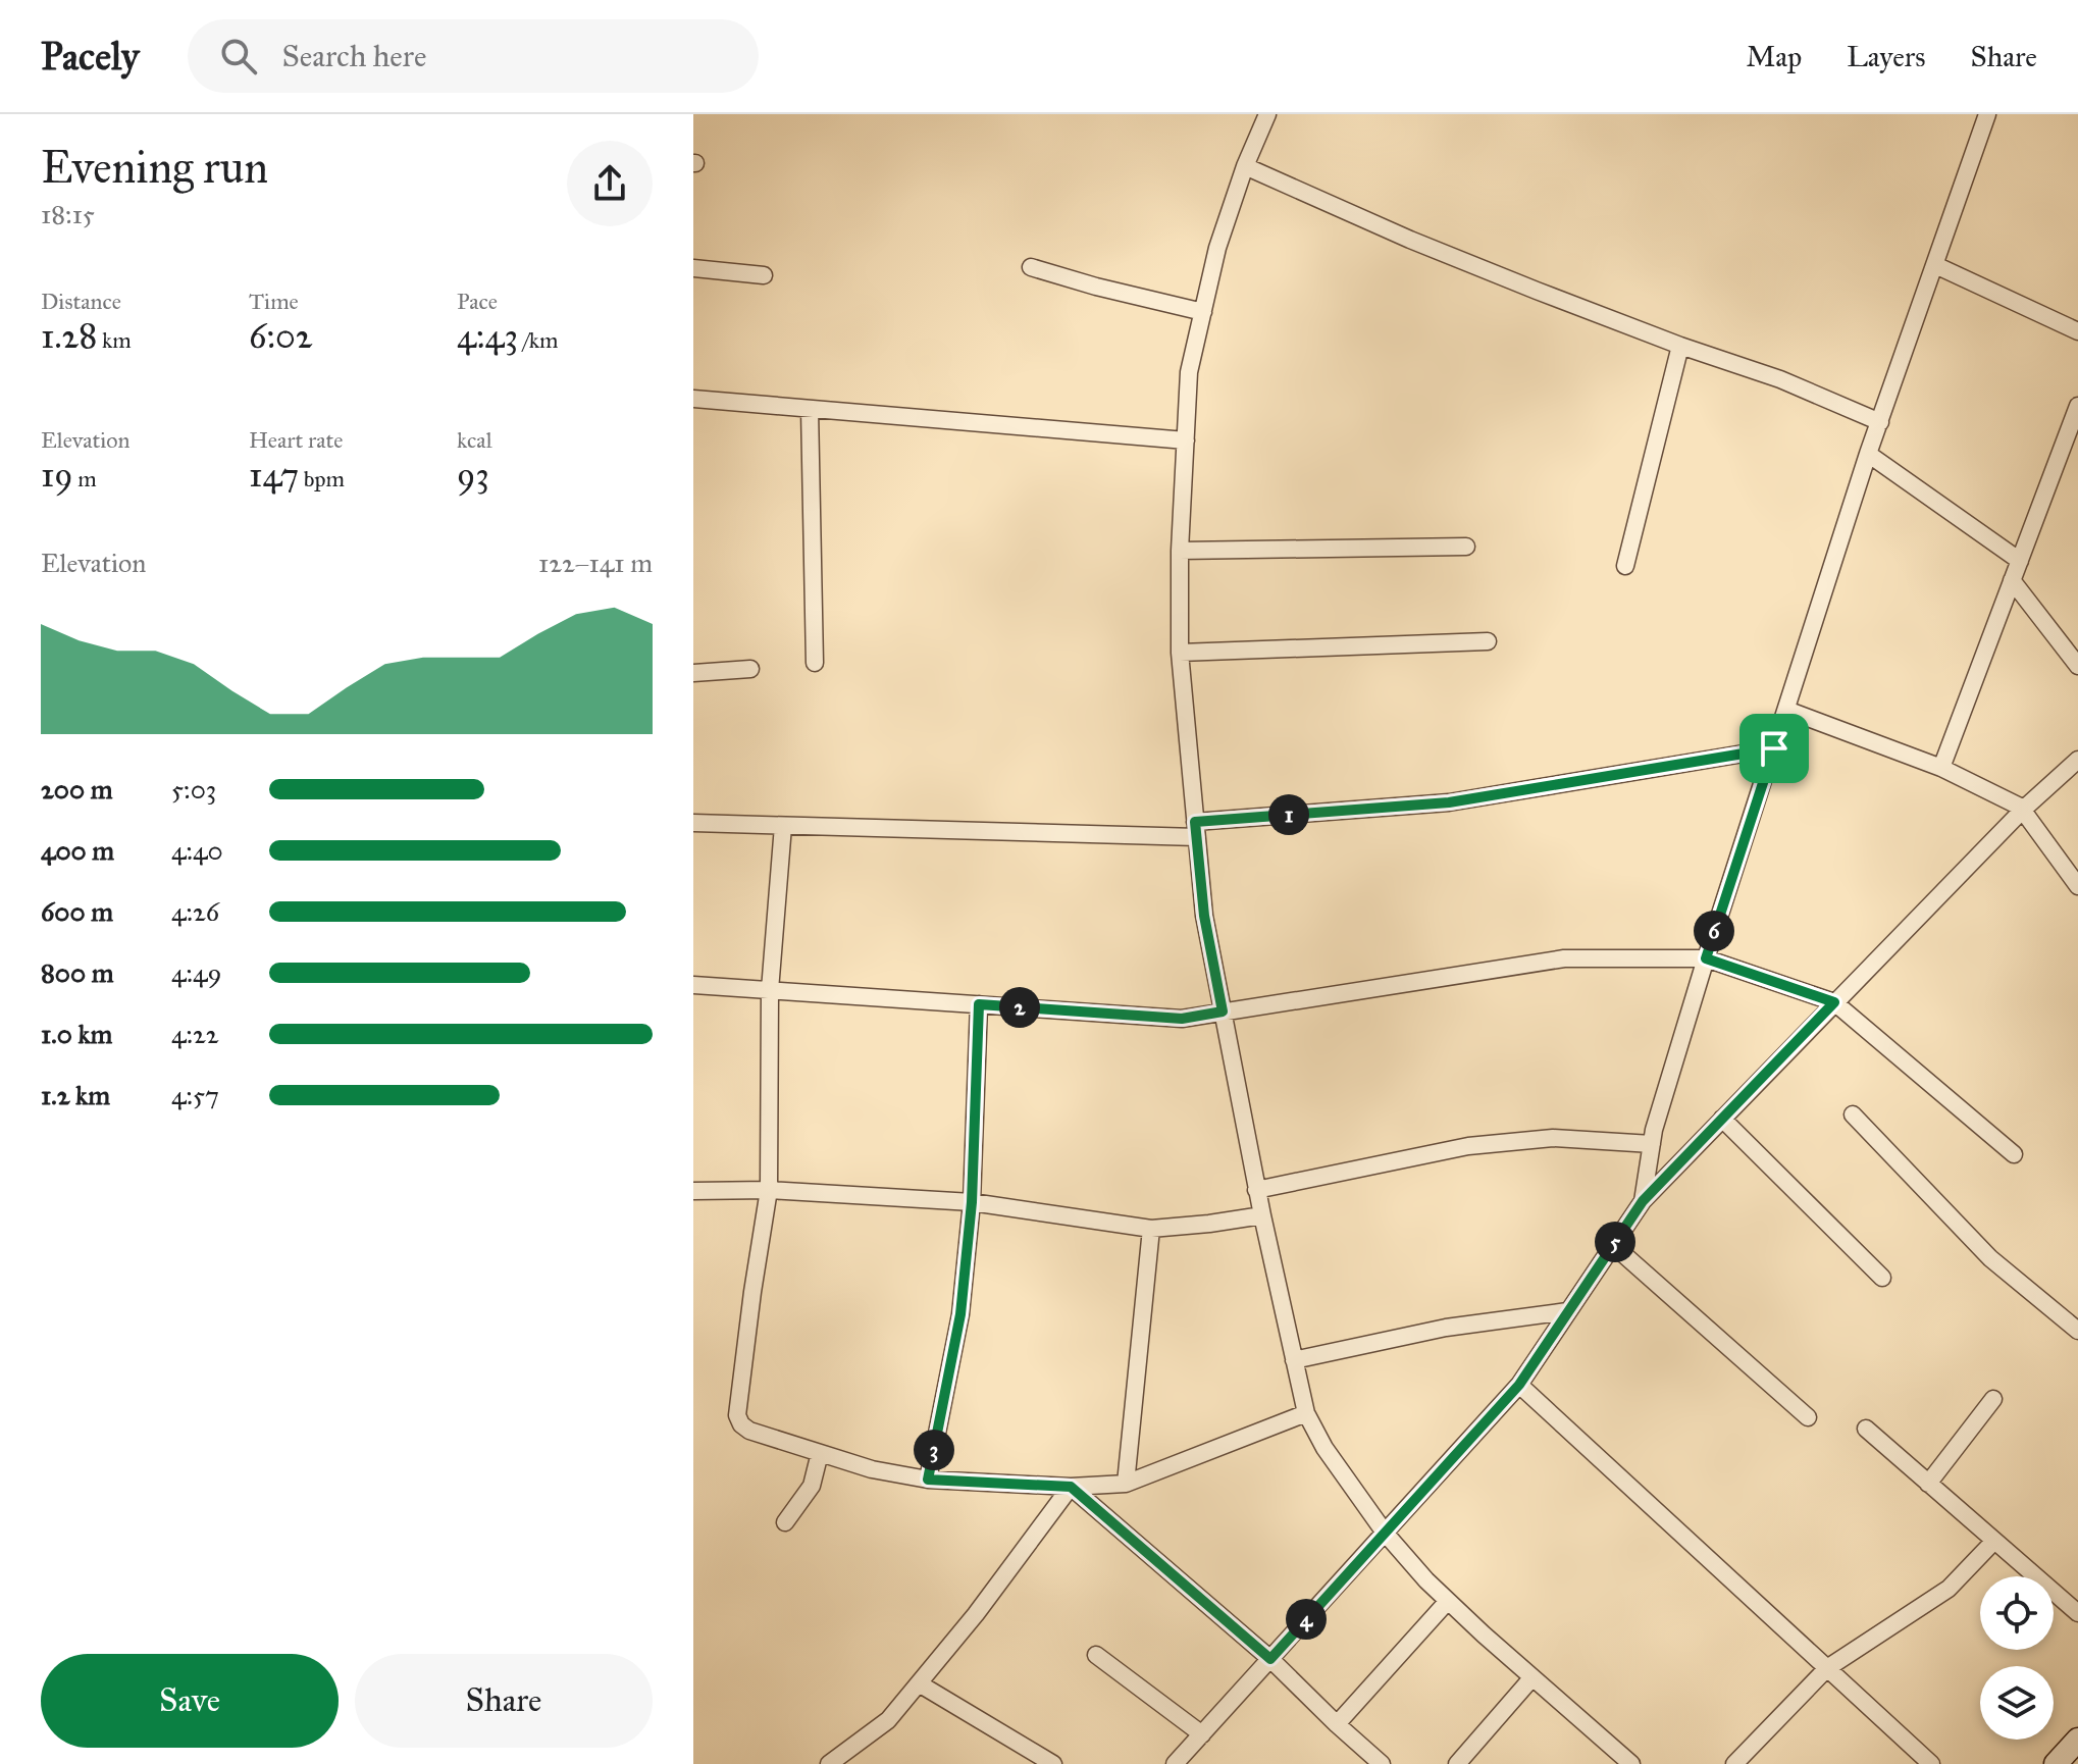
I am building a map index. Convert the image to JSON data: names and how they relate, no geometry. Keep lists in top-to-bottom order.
{
  "page": {
    "header": "Pacely",
    "search": "Search here",
    "nav": ["Map", "Layers", "Share"],
    "heading": ["Evening run", "18:15"],
    "stats": [
      ["Distance", "1.28 km"],
      ["Time", "6:02"],
      ["Pace", "4:43 /km"],
      ["Elevation", "19 m"],
      ["Heart rate", "147 bpm"],
      ["kcal", "93"]
    ],
    "chart": ["Elevation", "122–141 m"],
    "list": [
      {
        "name": "200 m",
        "note": "5:03"
      },
      {
        "name": "400 m",
        "note": "4:40"
      },
      {
        "name": "600 m",
        "note": "4:26"
      },
      {
        "name": "800 m",
        "note": "4:49"
      },
      {
        "name": "1.0 km",
        "note": "4:22"
      },
      {
        "name": "1.2 km",
        "note": "4:57"
      }
    ],
    "pins": [
      "1",
      "6",
      "2",
      "5",
      "3",
      "4"
    ],
    "buttons": ["Save", "Share"]
  }
}
